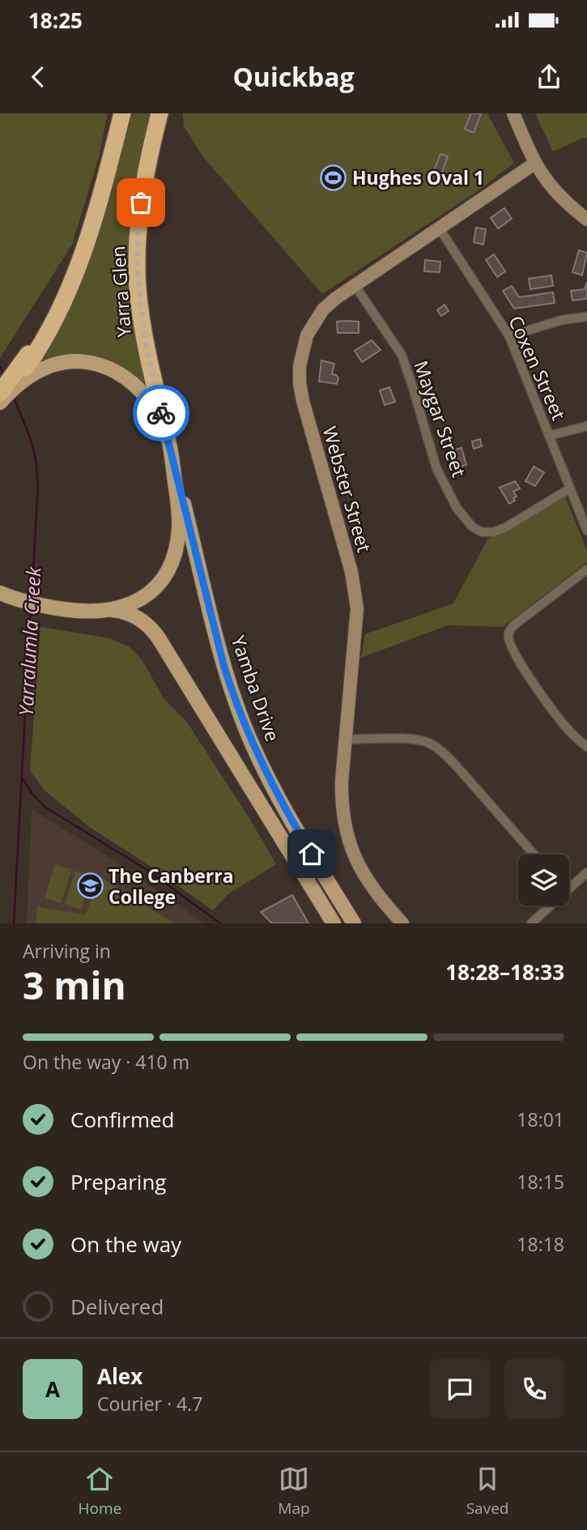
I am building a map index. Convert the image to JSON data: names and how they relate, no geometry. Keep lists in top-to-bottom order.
{
  "streets": {
    "highway": ["Yarra Glen"],
    "main road": ["Yamba Drive"],
    "street": ["Coxen Street", "Maygar Street", "Webster Street"]
  },
  "crossings": [
    ["Yarra Glen", "Yamba Drive"],
    ["Coxen Street", "Maygar Street"],
    ["Coxen Street", "Webster Street"],
    ["Maygar Street", "Webster Street"]
  ],
  "water": ["Yarralumla Creek"],
  "places": {
    "sports": ["Hughes Oval 1"],
    "school or university": ["The Canberra College"]
  },
  "page": {
    "status": "18:25",
    "header": "Quickbag",
    "heading": ["3 min", "Arriving in", "18:28–18:33"],
    "panel": ["Alex", "Courier · 4.7"],
    "bar": "On the way · 410 m",
    "list": [
      ["Confirmed", "18:01"],
      ["Preparing", "18:15"],
      ["On the way", "18:18"],
      "Delivered"
    ],
    "round": "A",
    "tabs": ["Home", "Map", "Saved"]
  }
}
